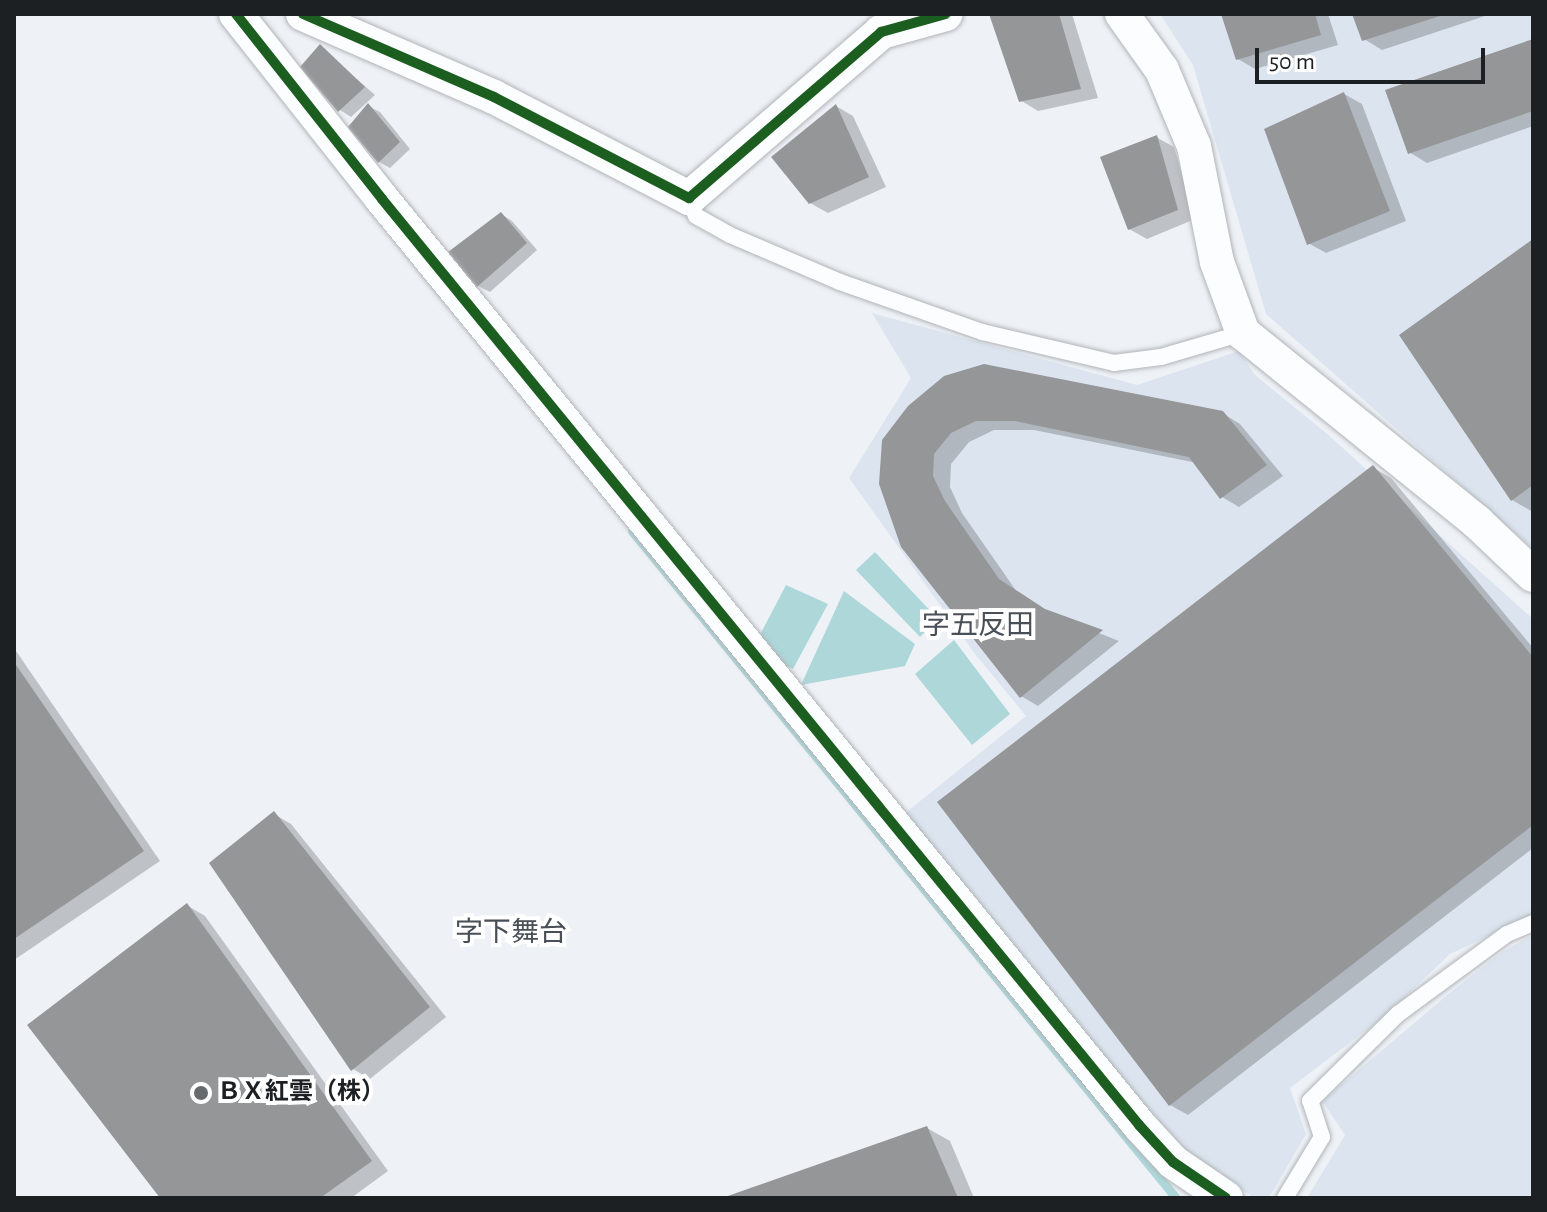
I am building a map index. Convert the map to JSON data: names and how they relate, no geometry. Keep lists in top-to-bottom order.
{
  "districts": ["字五反田", "字下舞台"],
  "places": ["ＢＸ紅雲（株）"],
  "scale_bar": "50 m"
}
